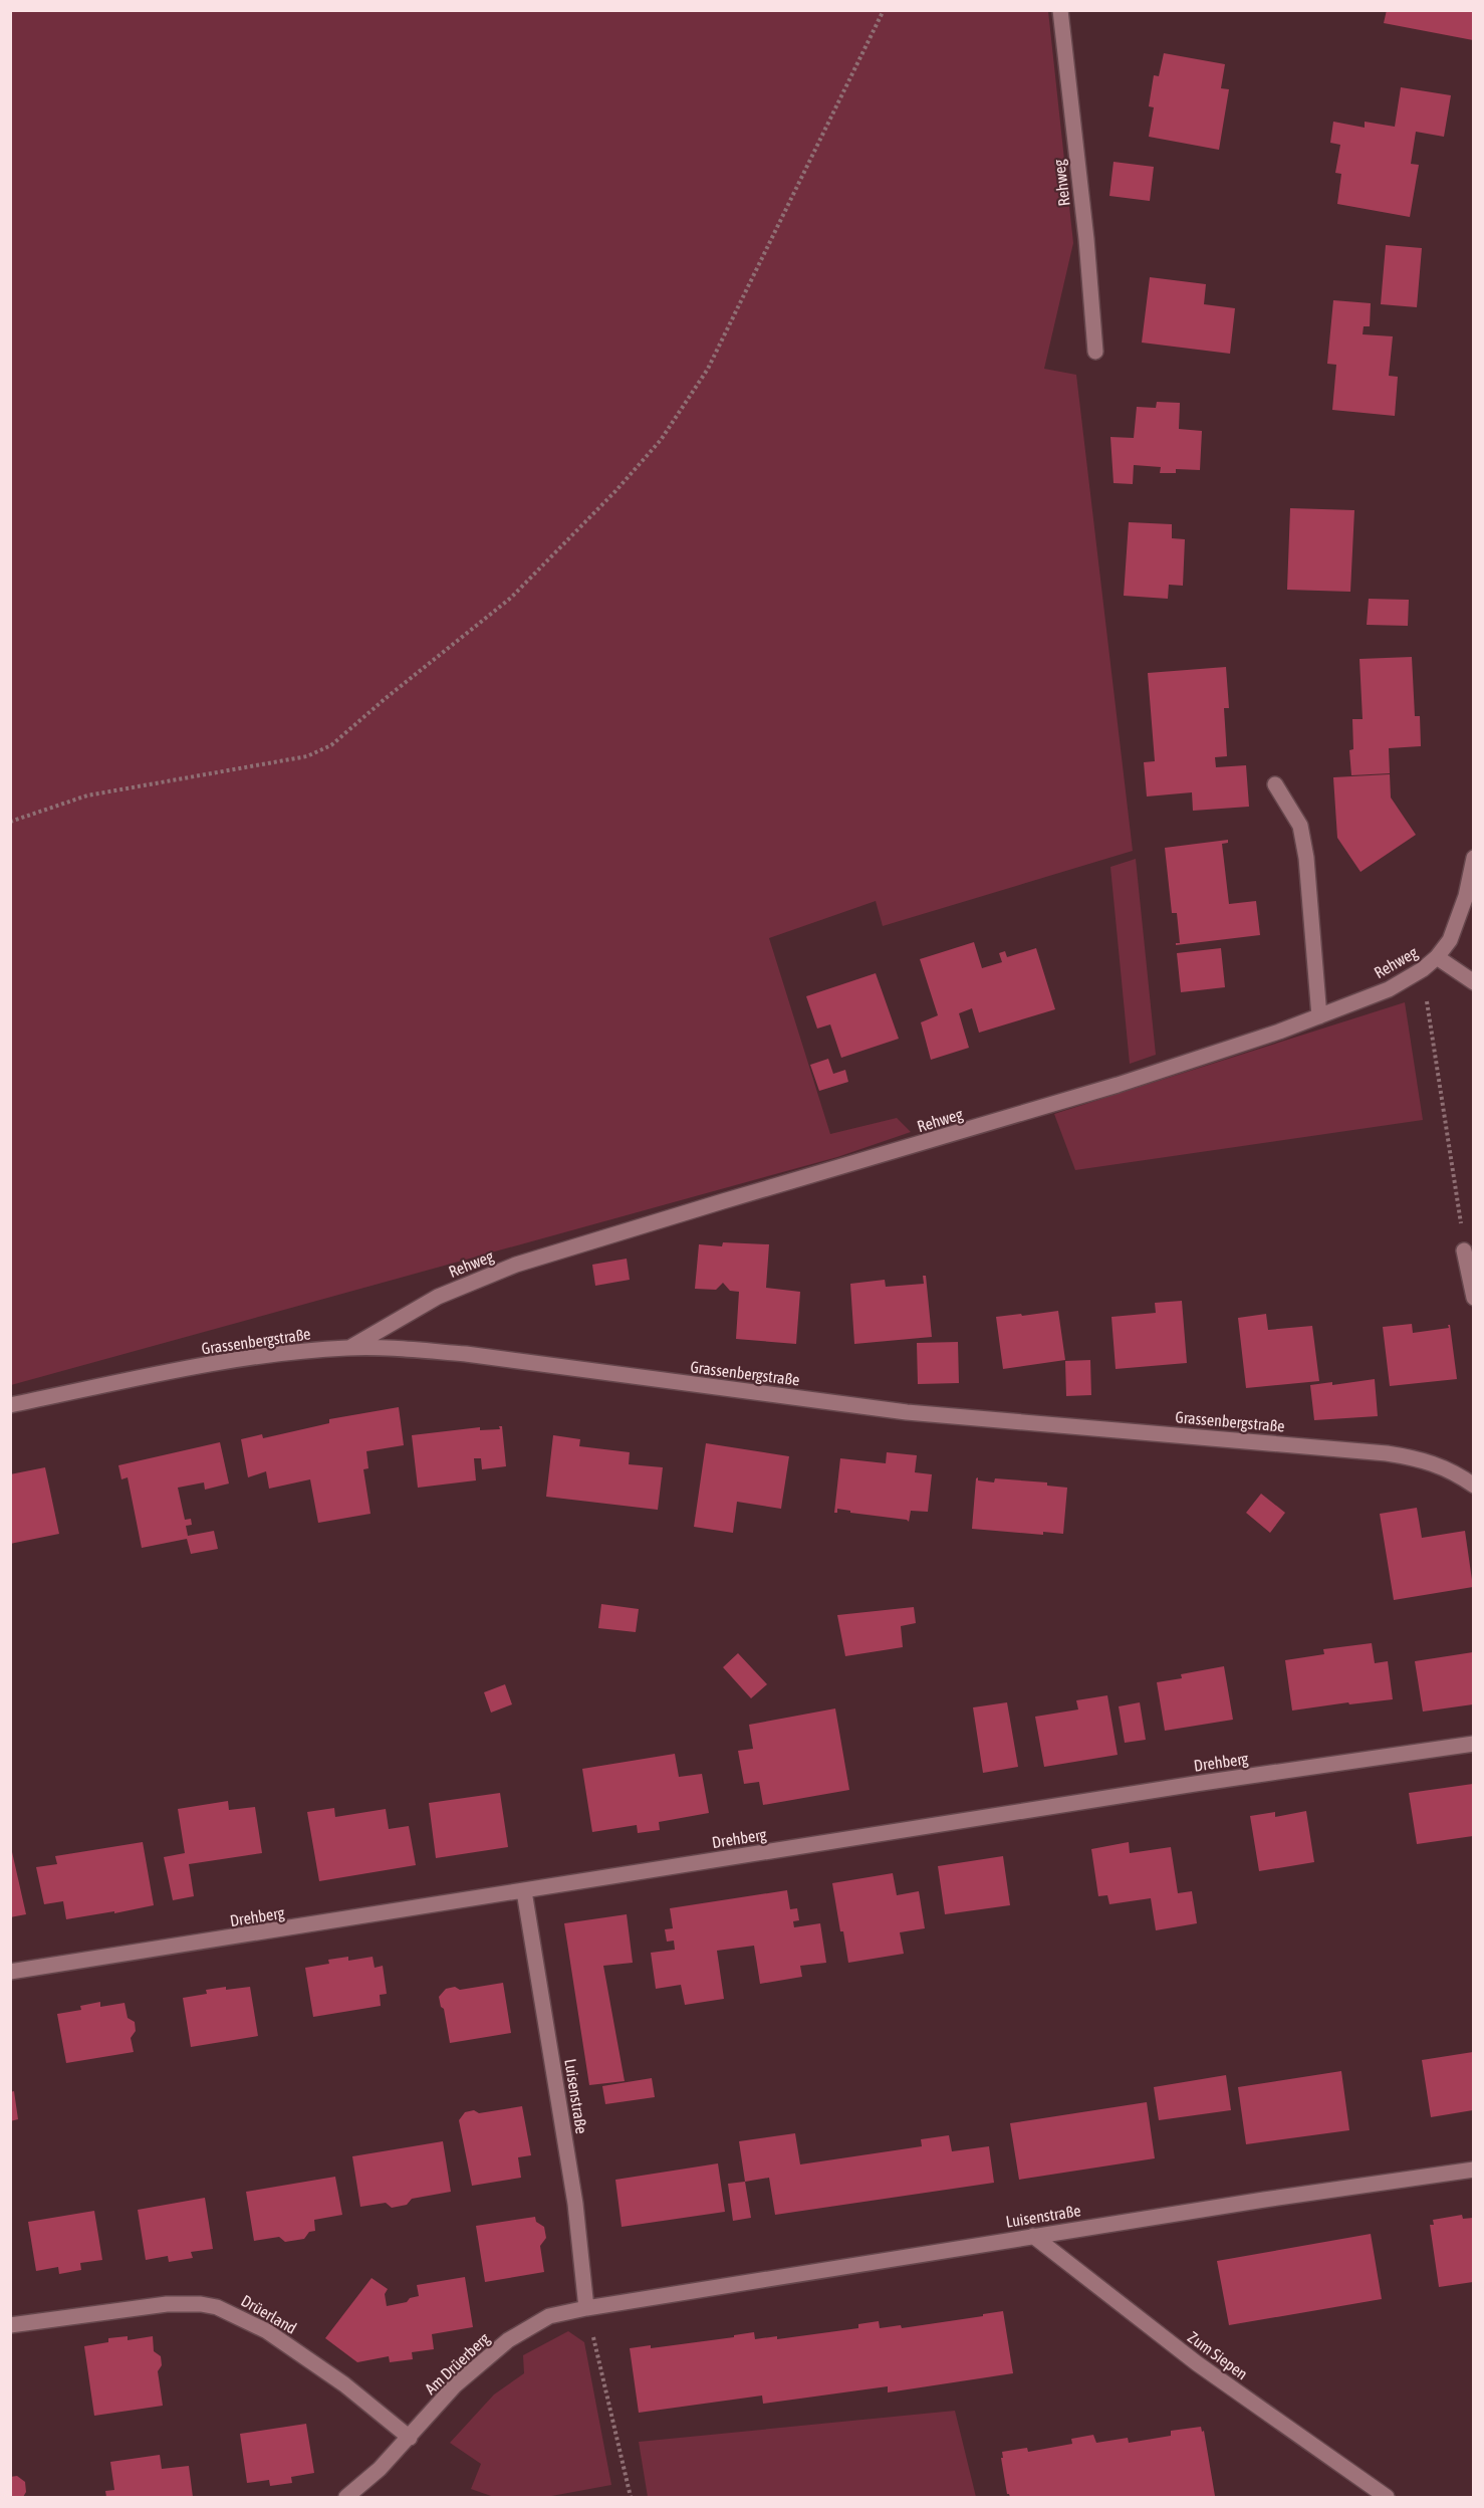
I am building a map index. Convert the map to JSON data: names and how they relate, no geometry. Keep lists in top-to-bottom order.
{
  "streets": {
    "street": [
      "Rehweg",
      "Grassenbergstraße",
      "Drehberg",
      "Luisenstraße",
      "Drüerland",
      "Zum Siepen",
      "Am Drüerberg"
    ]
  },
  "crossings": [
    ["Rehweg", "Grassenbergstraße"],
    ["Drehberg", "Luisenstraße"],
    ["Luisenstraße", "Zum Siepen"],
    ["Luisenstraße", "Am Drüerberg"],
    ["Drüerland", "Am Drüerberg"]
  ]
}
